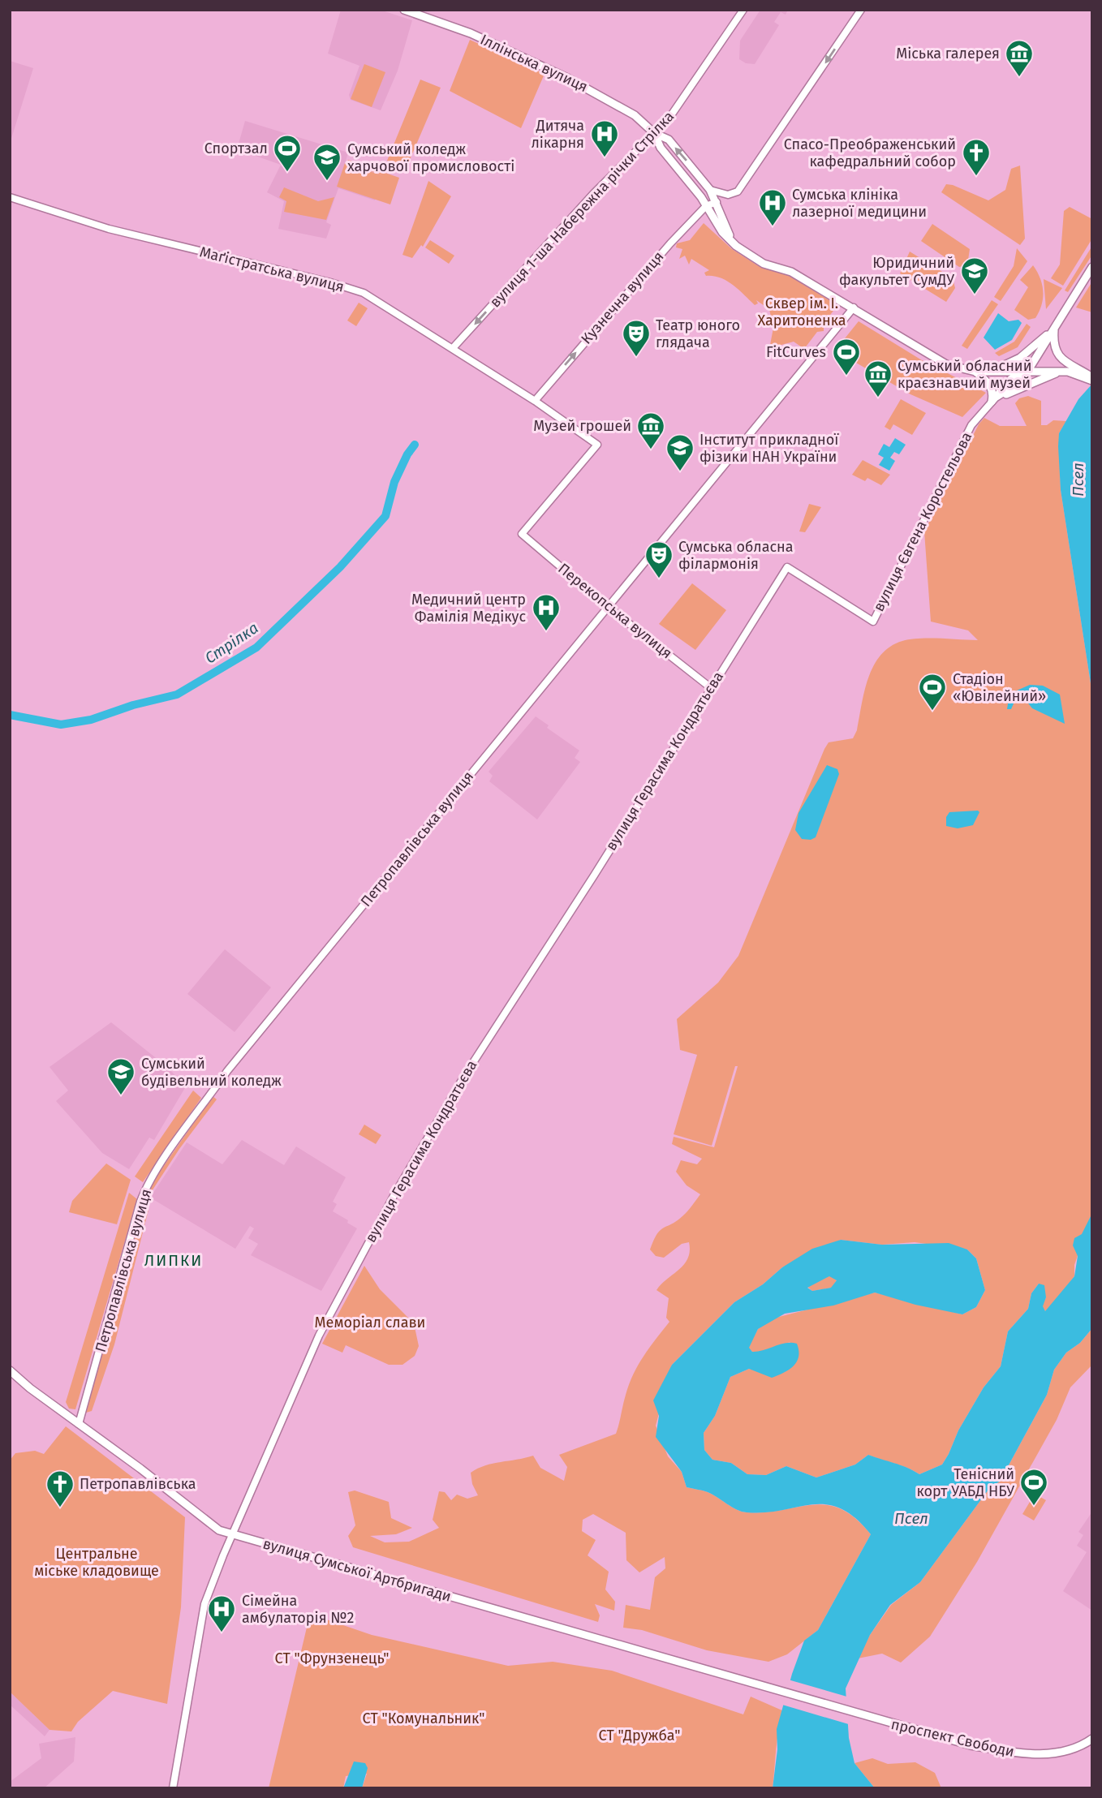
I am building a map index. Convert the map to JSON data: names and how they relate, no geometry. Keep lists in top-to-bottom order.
{
  "streets": {
    "main road": ["Іллінська вулиця", "вулиця Сумської Артбригади", "проспект Свободи"],
    "street": [
      "вулиця 1-ша Набережна річки Стрілка",
      "Маґістратська вулиця",
      "Кузнечна вулиця",
      "вулиця Євгена Коростельова",
      "Перекопська вулиця",
      "вулиця Герасима Кондратьєва",
      "Петропавлівська вулиця"
    ]
  },
  "crossings": [
    ["Іллінська вулиця", "вулиця 1-ша Набережна річки Стрілка"],
    ["вулиця 1-ша Набережна річки Стрілка", "Маґістратська вулиця"],
    ["Маґістратська вулиця", "Кузнечна вулиця"],
    ["Маґістратська вулиця", "Перекопська вулиця"],
    ["вулиця Євгена Коростельова", "вулиця Герасима Кондратьєва"],
    ["Перекопська вулиця", "вулиця Герасима Кондратьєва"],
    ["Перекопська вулиця", "Петропавлівська вулиця"],
    ["вулиця Герасима Кондратьєва", "вулиця Сумської Артбригади"],
    ["Петропавлівська вулиця", "вулиця Сумської Артбригади"],
    ["вулиця Сумської Артбригади", "проспект Свободи"]
  ],
  "one_way": ["вулиця 1-ша Набережна річки Стрілка", "Кузнечна вулиця"],
  "districts": ["ЛИПКИ"],
  "water": ["Псел", "Стрілка"],
  "parks": [
    "Сквер ім. І. Харитоненка",
    "Меморіал слави",
    "Центральне міське кладовище",
    "СТ \"Фрунзенець\"",
    "СТ \"Комунальник\"",
    "СТ \"Дружба\""
  ],
  "places": {
    "museum": ["Міська галерея", "Сумський обласний краєзнавчий музей", "Музей грошей"],
    "hospital": [
      "Дитяча лікарня",
      "Сумська клініка лазерної медицини",
      "Медичний центр Фамілія Медікус",
      "Сімейна амбулаторія №2"
    ],
    "sports": [
      "Спортзал",
      "FitCurves",
      "Стадіон «Ювілейний»",
      "Тенісний корт УАБД НБУ"
    ],
    "church": ["Спасо-Преображенський кафедральний собор", "Петропавлівська"],
    "school or university": [
      "Сумський коледж харчової промисловості",
      "Юридичний факультет СумДУ",
      "Інститут прикладної фізики НАН України",
      "Сумський будівельний коледж"
    ],
    "theatre": ["Театр юного глядача", "Сумська обласна філармонія"]
  }
}
